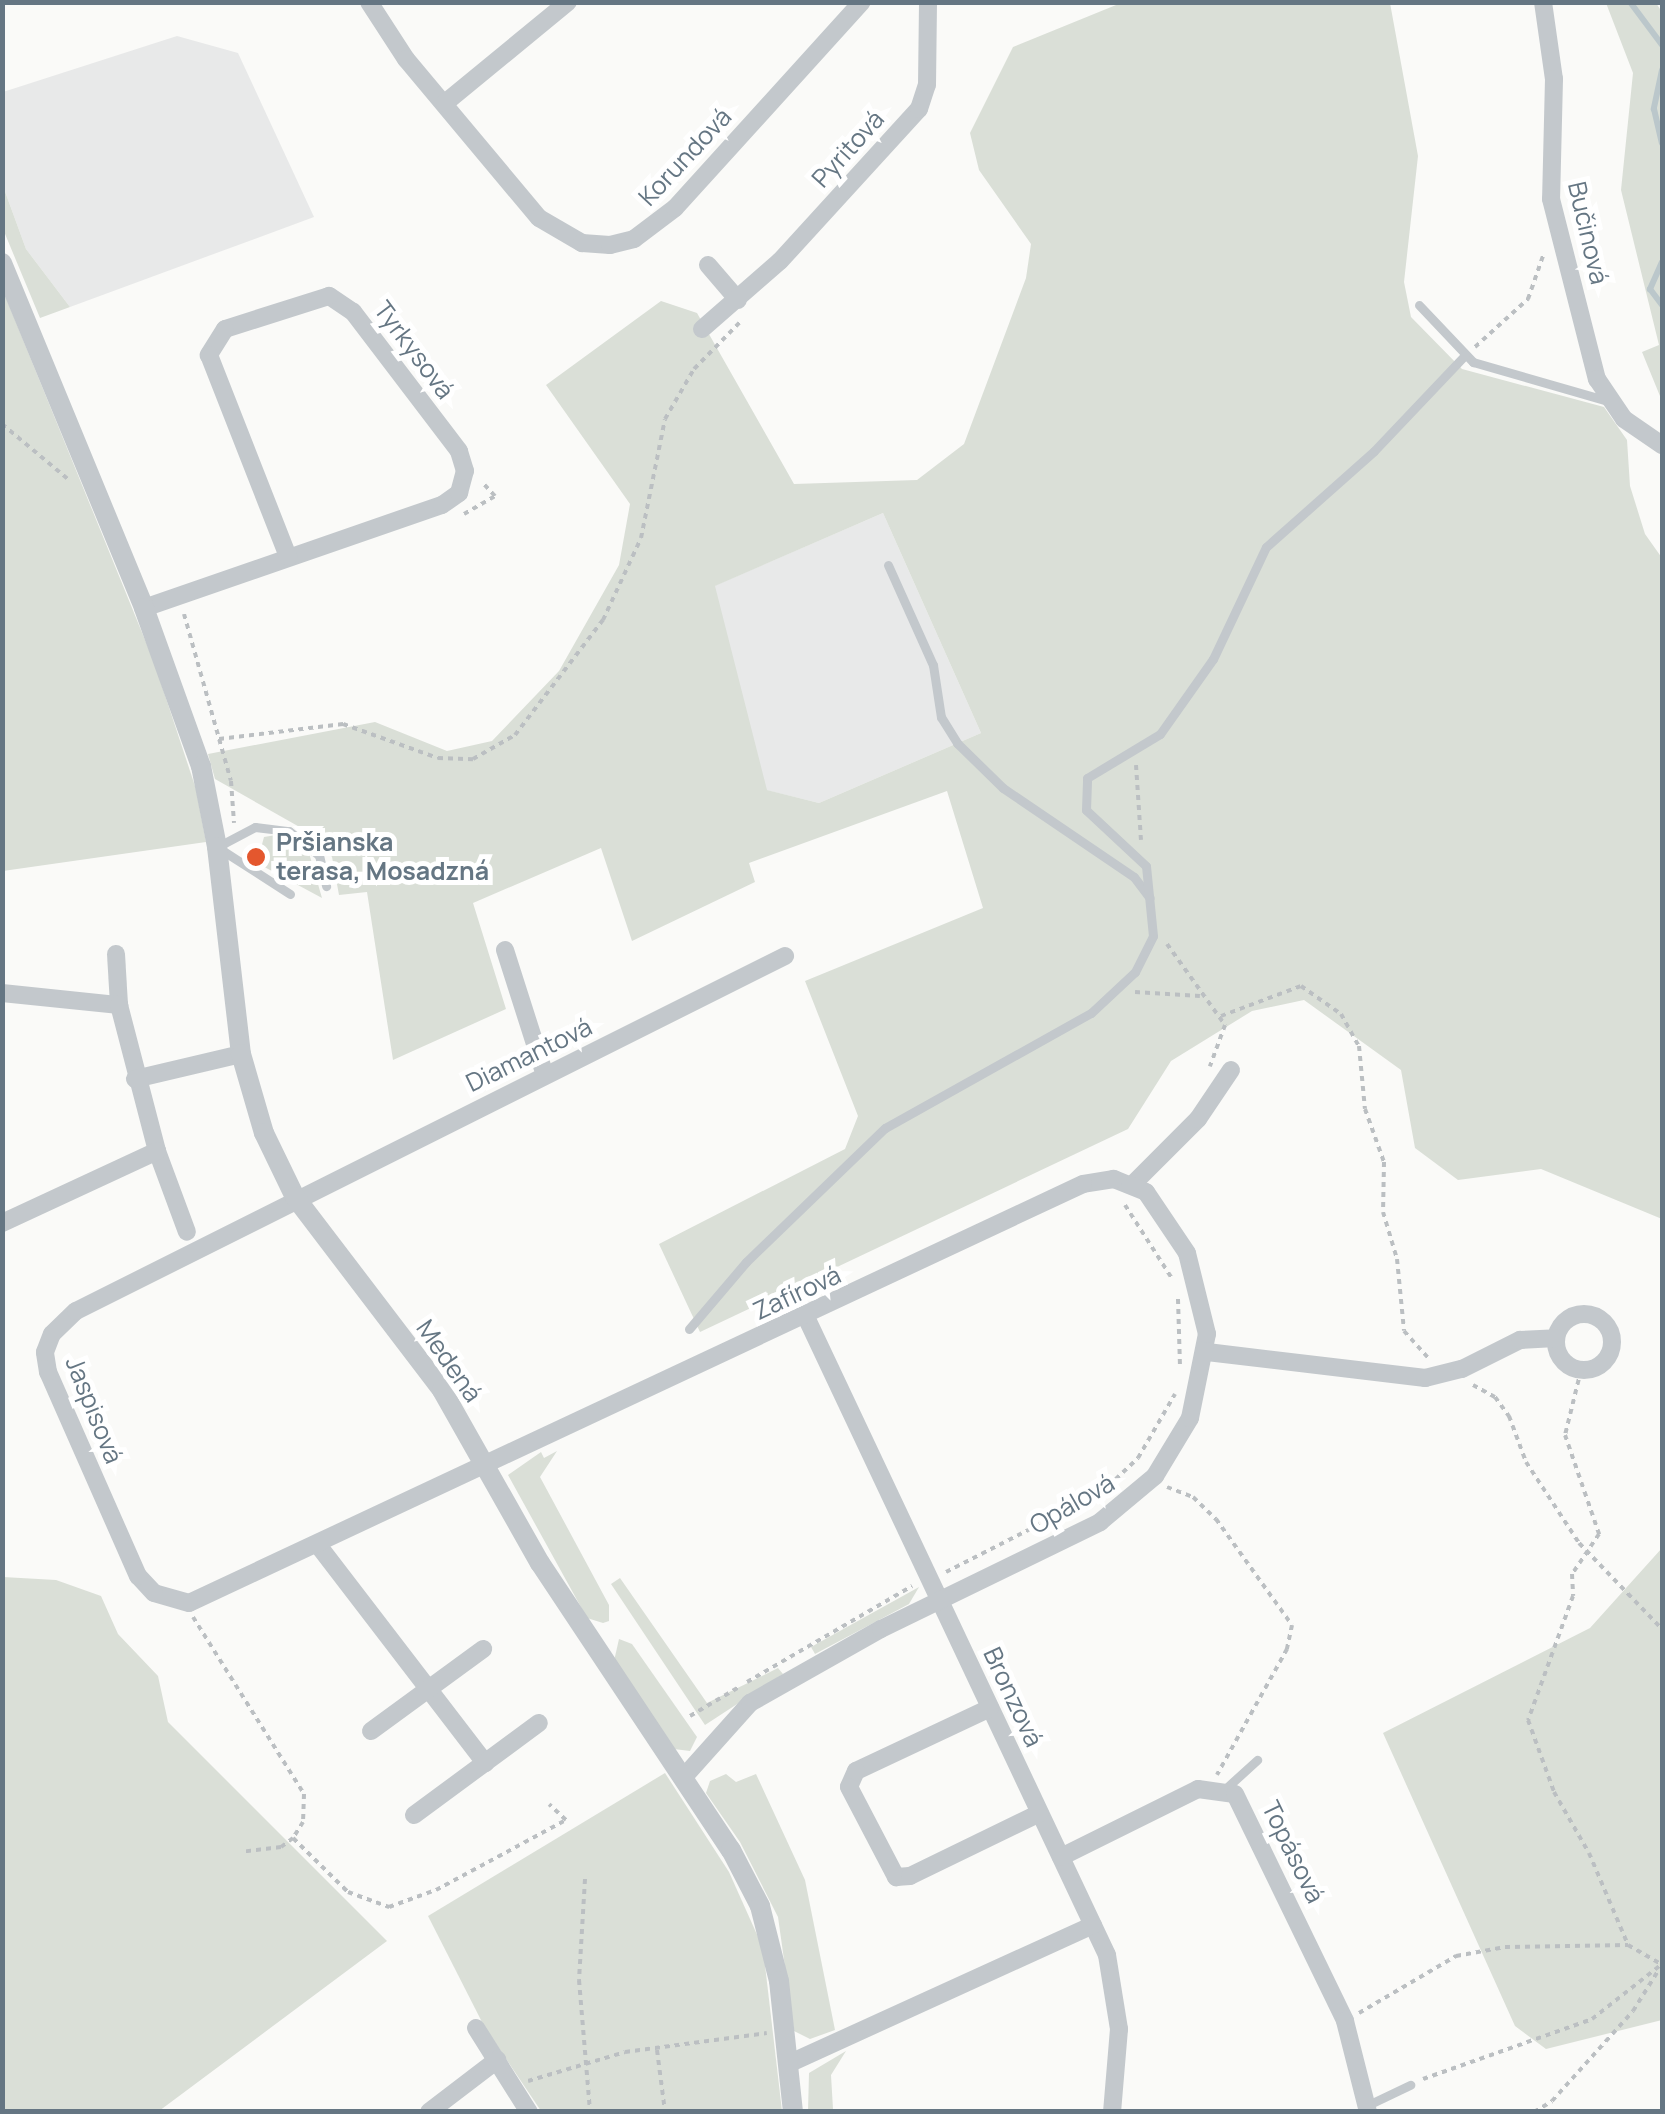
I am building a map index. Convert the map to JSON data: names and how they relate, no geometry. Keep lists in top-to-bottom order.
{
  "streets": {
    "street": [
      "Pyritová",
      "Korundová",
      "Bučinová",
      "Tyrkysová",
      "Diamantová",
      "Zafírová",
      "Medená",
      "Jaspisová",
      "Opálová",
      "Bronzová",
      "Topásová"
    ]
  },
  "crossings": [
    ["Diamantová", "Medená"],
    ["Diamantová", "Jaspisová"],
    ["Zafírová", "Medená"],
    ["Zafírová", "Opálová"],
    ["Zafírová", "Bronzová"],
    ["Medená", "Jaspisová"],
    ["Medená", "Opálová"],
    ["Opálová", "Bronzová"]
  ],
  "places": ["Pršianska terasa, Mosadzná"]
}
